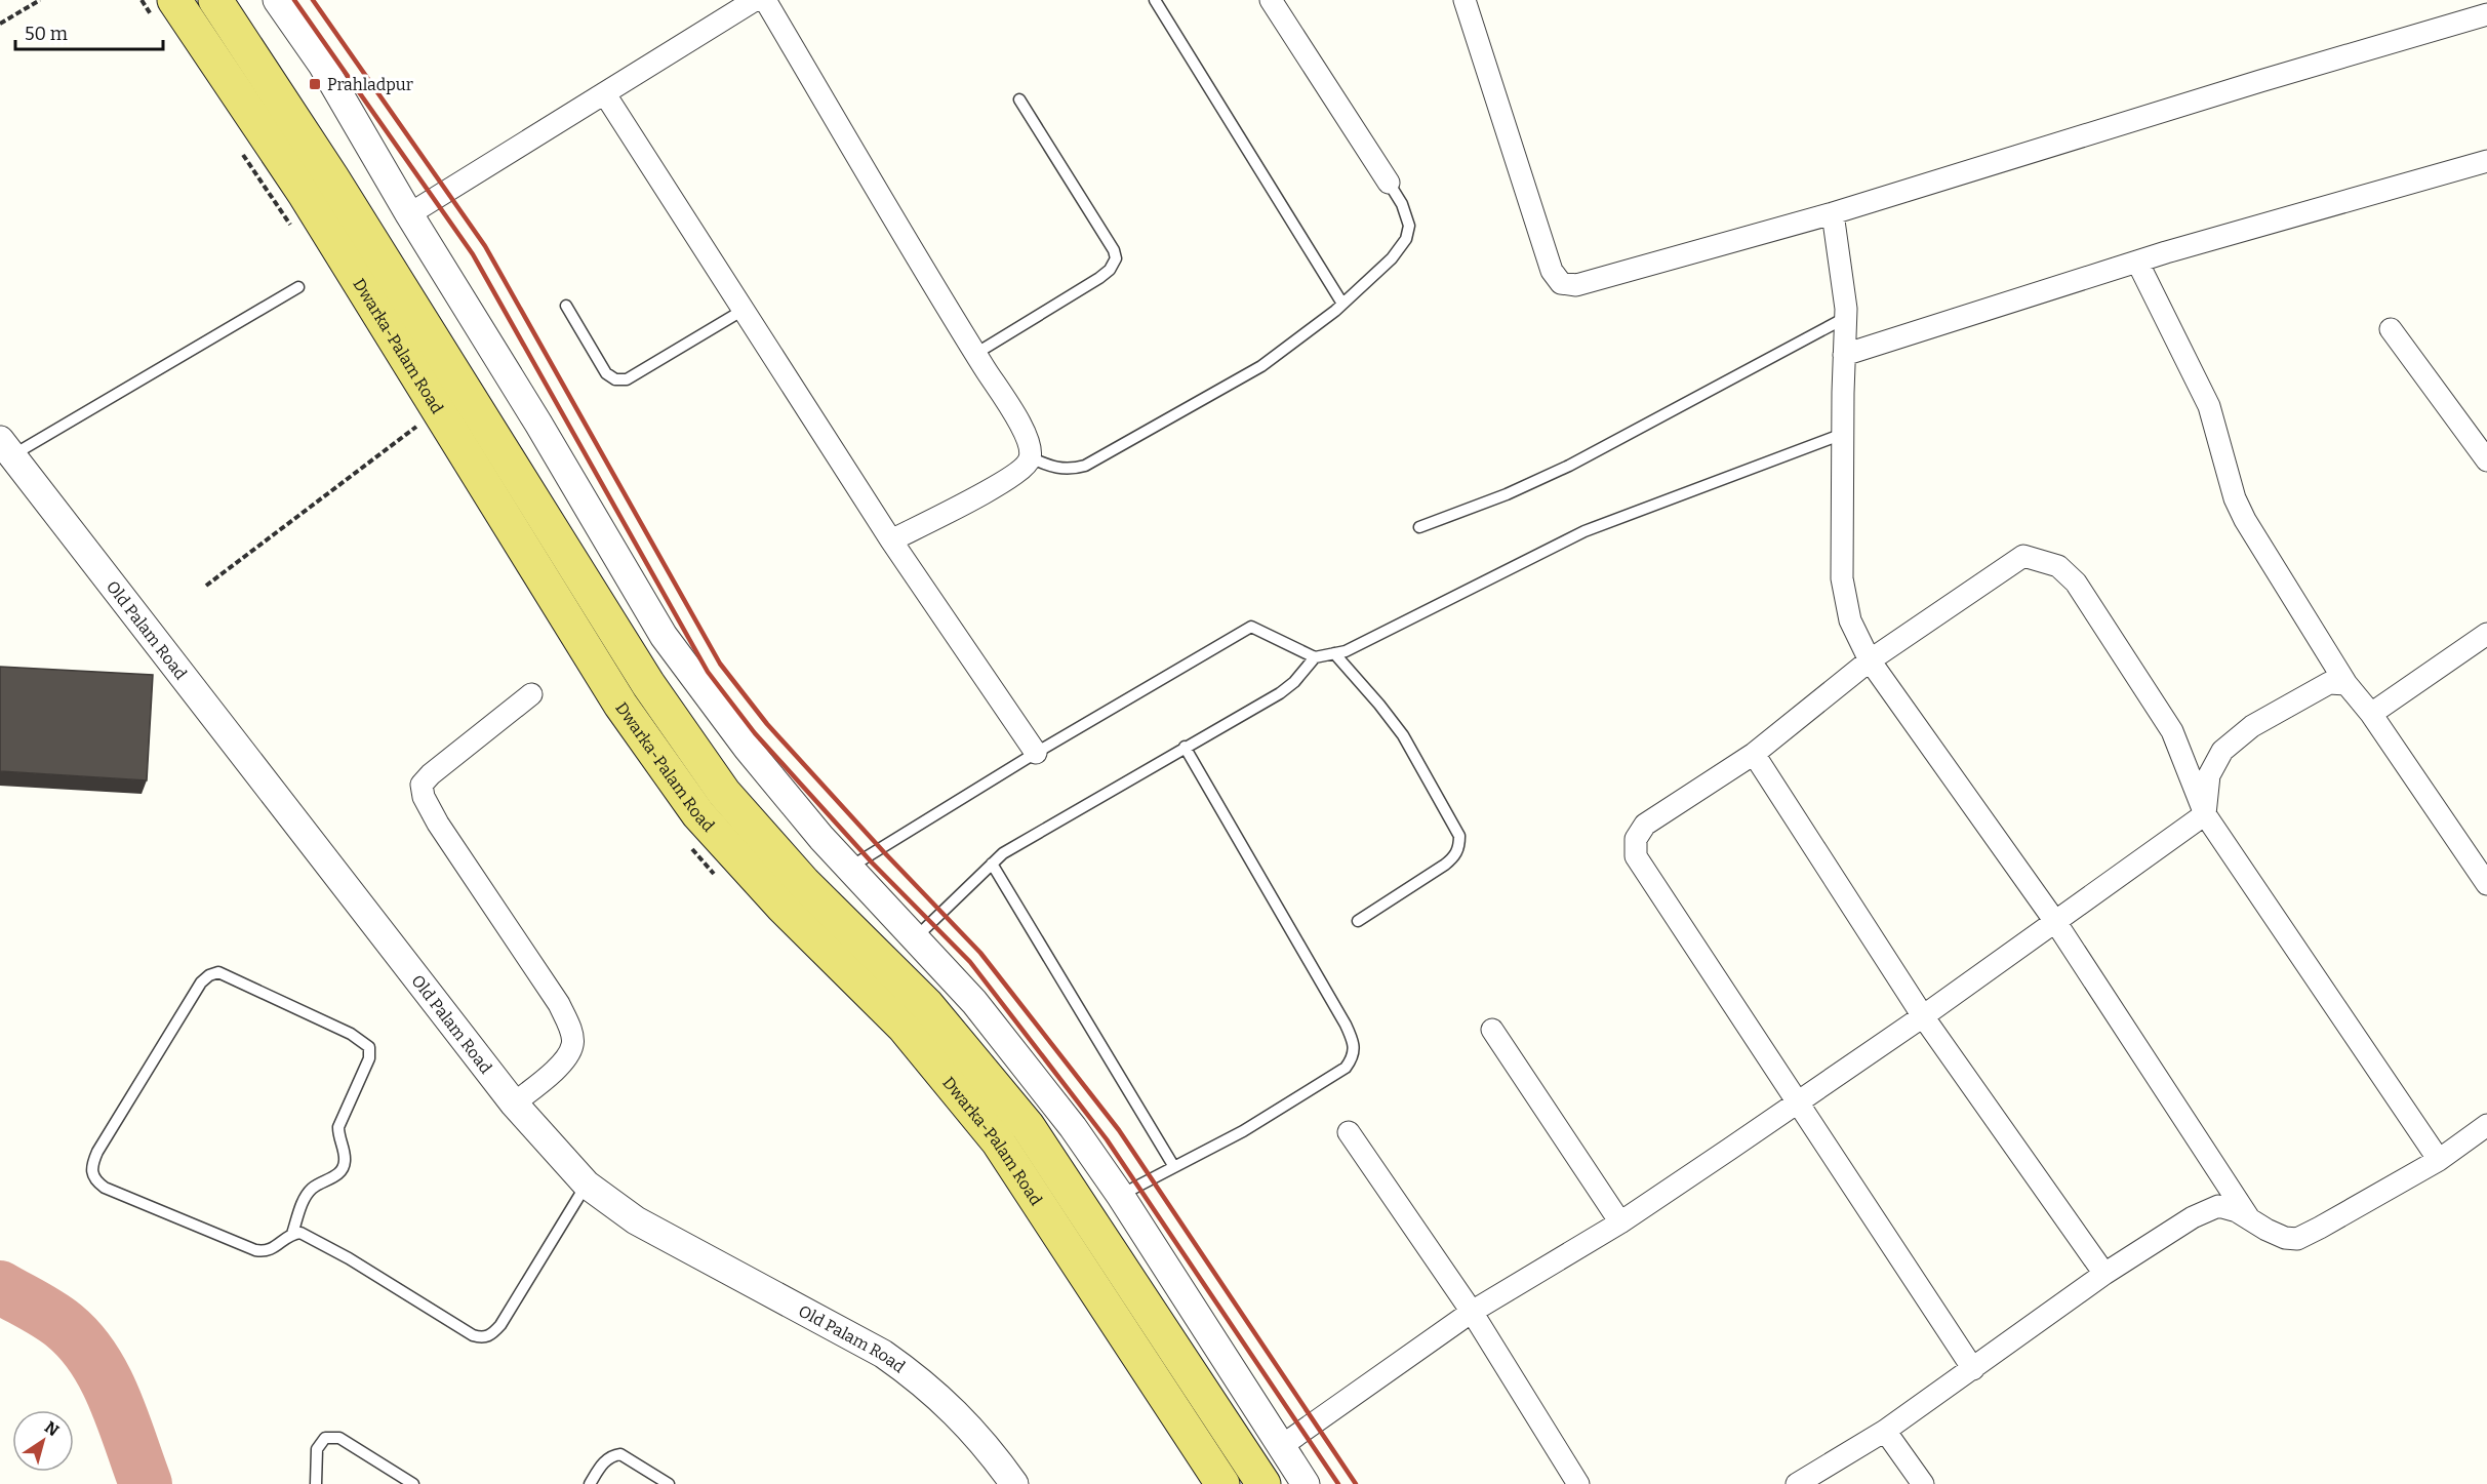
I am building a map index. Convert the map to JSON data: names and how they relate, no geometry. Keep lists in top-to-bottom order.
{
  "streets": {
    "main road": ["Dwarka-Palam Road"],
    "street": ["Old Palam Road"]
  },
  "places": {
    "transit": ["Prahladpur"]
  },
  "scale_bar": "50 m",
  "north": "top right"
}
